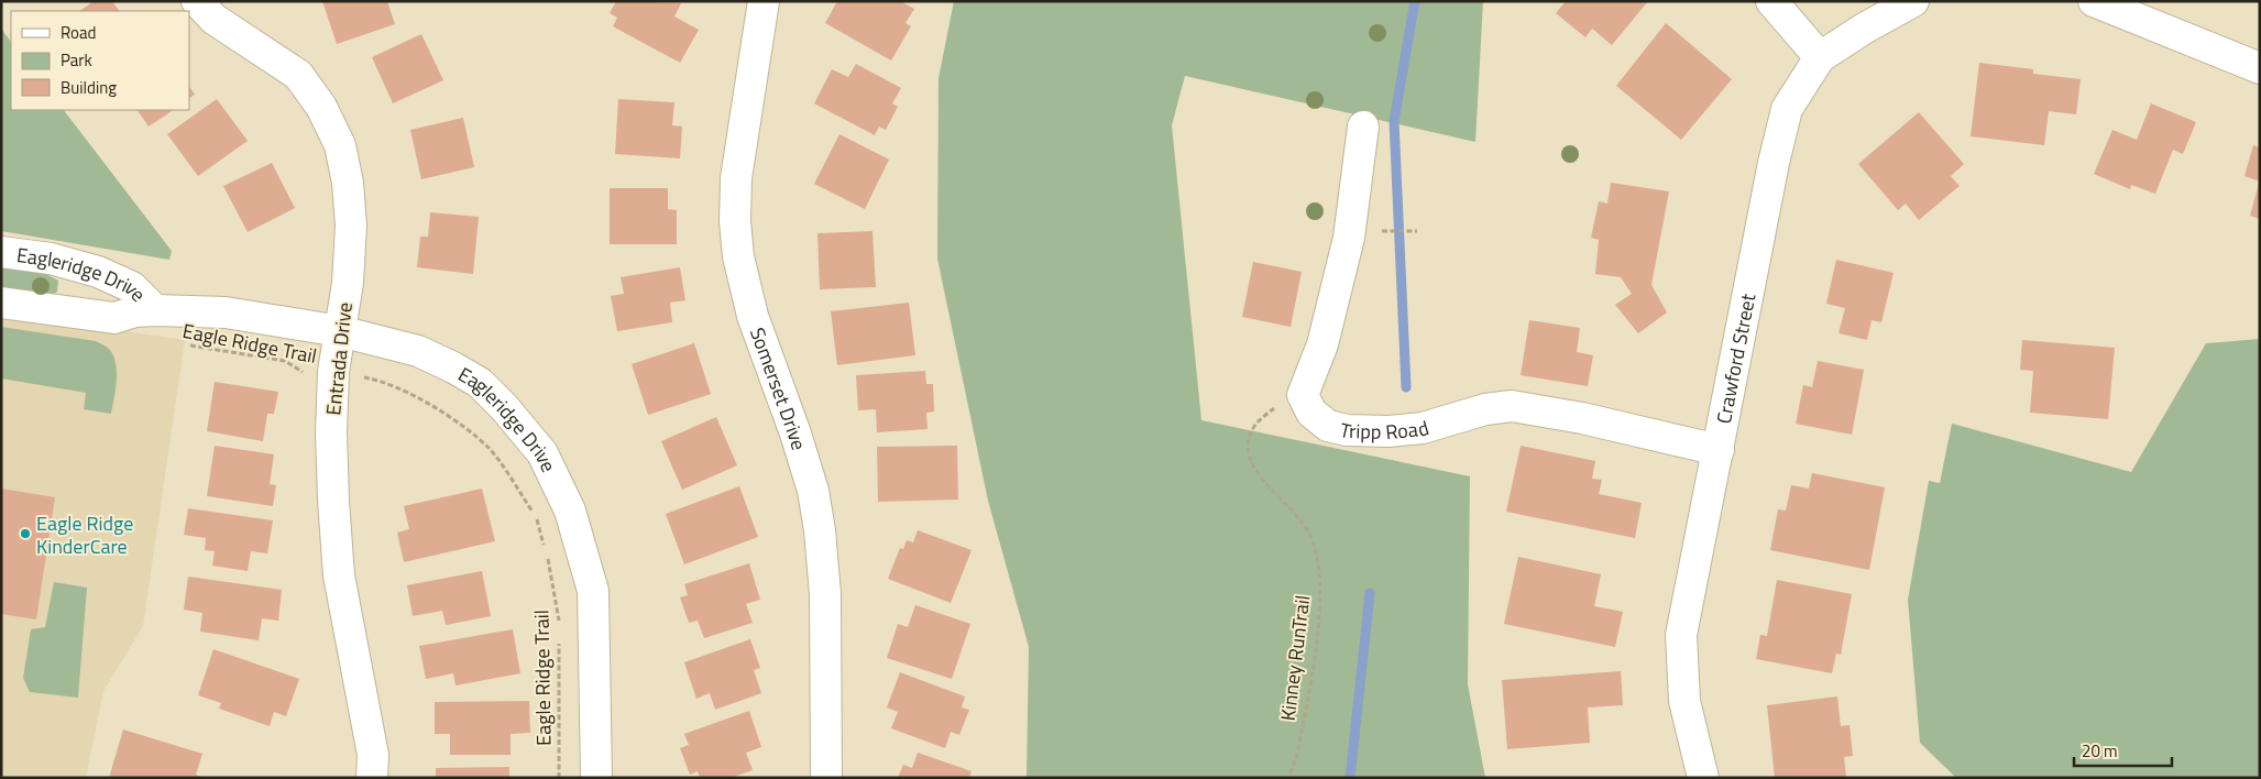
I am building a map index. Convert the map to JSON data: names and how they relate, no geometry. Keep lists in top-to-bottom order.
{
  "streets": {
    "street": [
      "Eagleridge Drive",
      "Entrada Drive",
      "Crawford Street",
      "Somerset Drive",
      "Tripp Road"
    ],
    "path": ["Eagle Ridge Trail", "Kinney RunTrail"]
  },
  "crossings": [
    ["Eagleridge Drive", "Entrada Drive"],
    ["Eagle Ridge Trail", "Entrada Drive"],
    ["Crawford Street", "Tripp Road"],
    ["Tripp Road", "Kinney RunTrail"]
  ],
  "places": ["Eagle Ridge KinderCare"],
  "legend": ["Road", "Park", "Building"],
  "scale_bar": "20 m"
}
